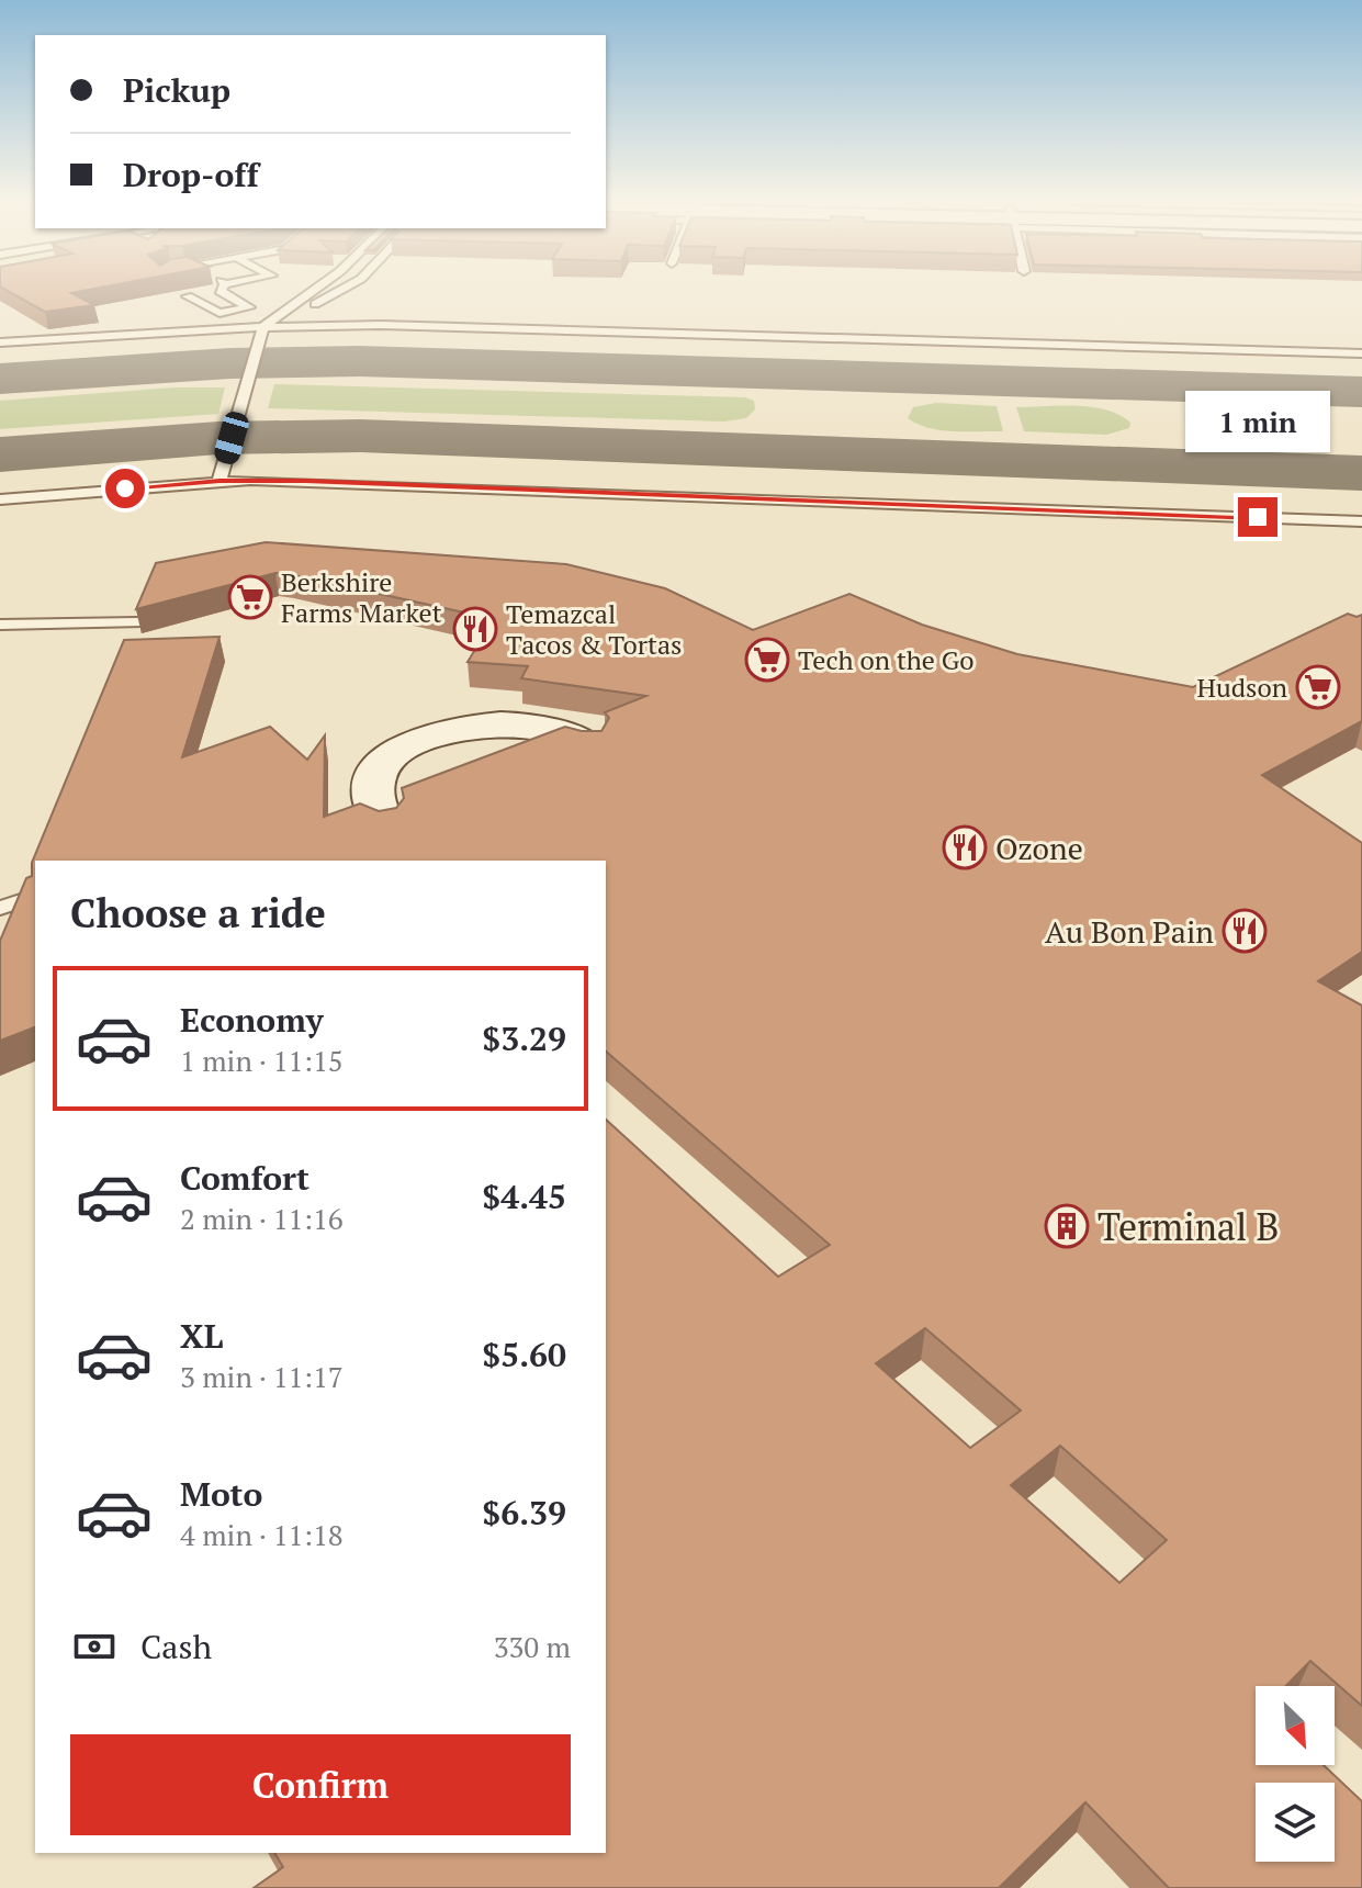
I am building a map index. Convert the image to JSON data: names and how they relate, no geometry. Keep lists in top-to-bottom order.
{
  "places": {
    "supermarket": ["Berkshire Farms Market", "Tech on the Go", "Hudson"],
    "restaurant": ["Temazcal Tacos & Tortas", "Ozone", "Au Bon Pain"],
    "building": ["Terminal B"]
  },
  "north": "bottom right",
  "page": {
    "banner": ["Pickup", "Drop-off"],
    "bubble": "1 min",
    "heading": "Choose a ride",
    "list": [
      {
        "name": "Economy",
        "note": "1 min · 11:15",
        "value": "$3.29"
      },
      {
        "name": "Comfort",
        "note": "2 min · 11:16",
        "value": "$4.45"
      },
      {
        "name": "XL",
        "note": "3 min · 11:17",
        "value": "$5.60"
      },
      {
        "name": "Moto",
        "note": "4 min · 11:18",
        "value": "$6.39"
      }
    ],
    "pay": ["Cash", "330 m"],
    "buttons": "Confirm"
  }
}
